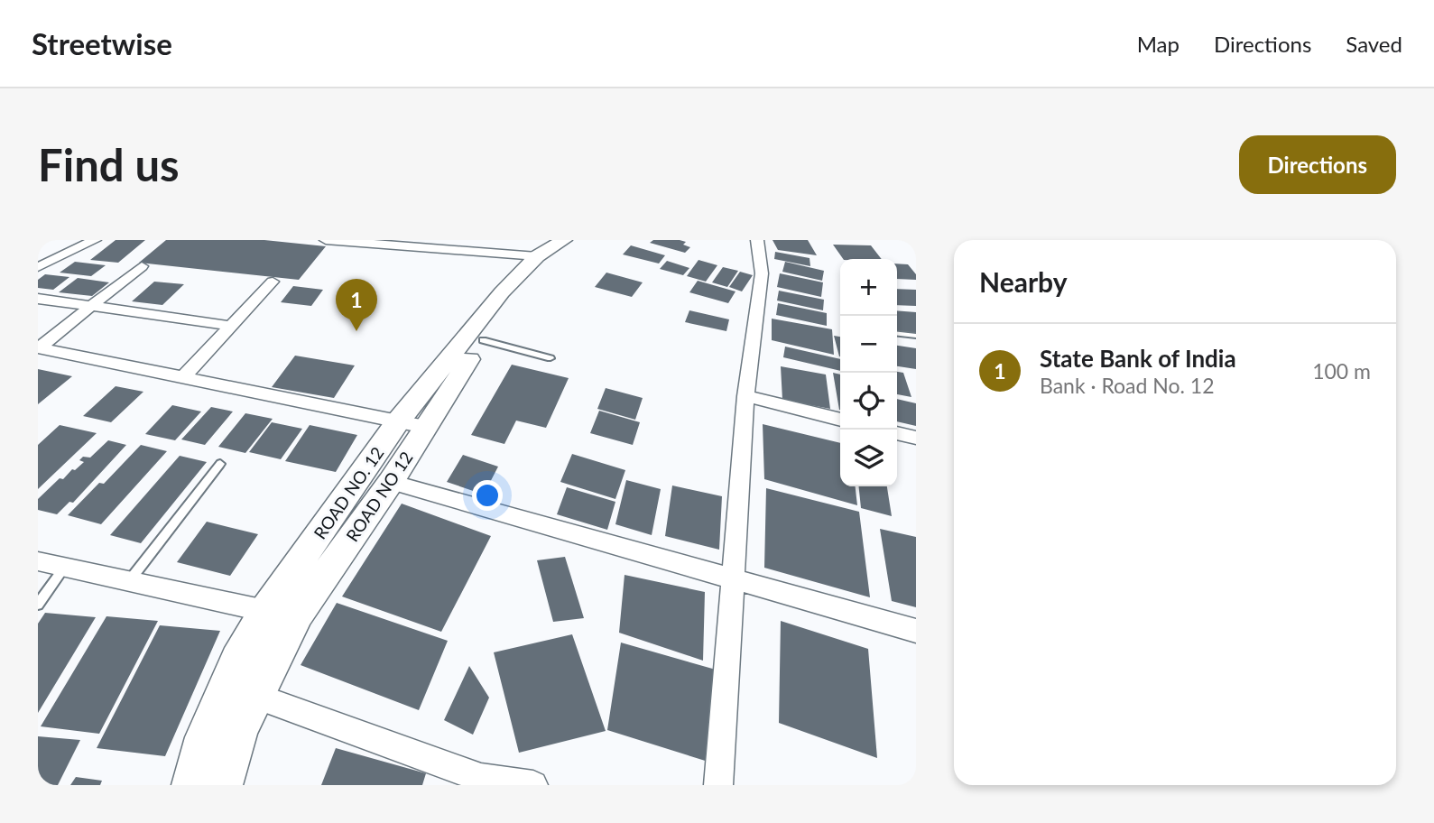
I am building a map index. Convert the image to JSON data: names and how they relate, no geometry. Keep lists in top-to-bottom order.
{
  "streets": {
    "main road": ["ROAD NO. 12", "ROAD NO 12"]
  },
  "crossings": [
    ["ROAD NO. 12", "ROAD NO 12"]
  ],
  "page": {
    "header": "Streetwise",
    "nav": ["Map", "Directions", "Saved"],
    "buttons": "Directions",
    "title": "Find us",
    "heading": "Nearby",
    "map_buttons": ["+", "−"],
    "pins": "1",
    "list": [
      {
        "mark": "1",
        "name": "State Bank of India",
        "note": "Bank · Road No. 12",
        "value": "100 m"
      }
    ]
  }
}
